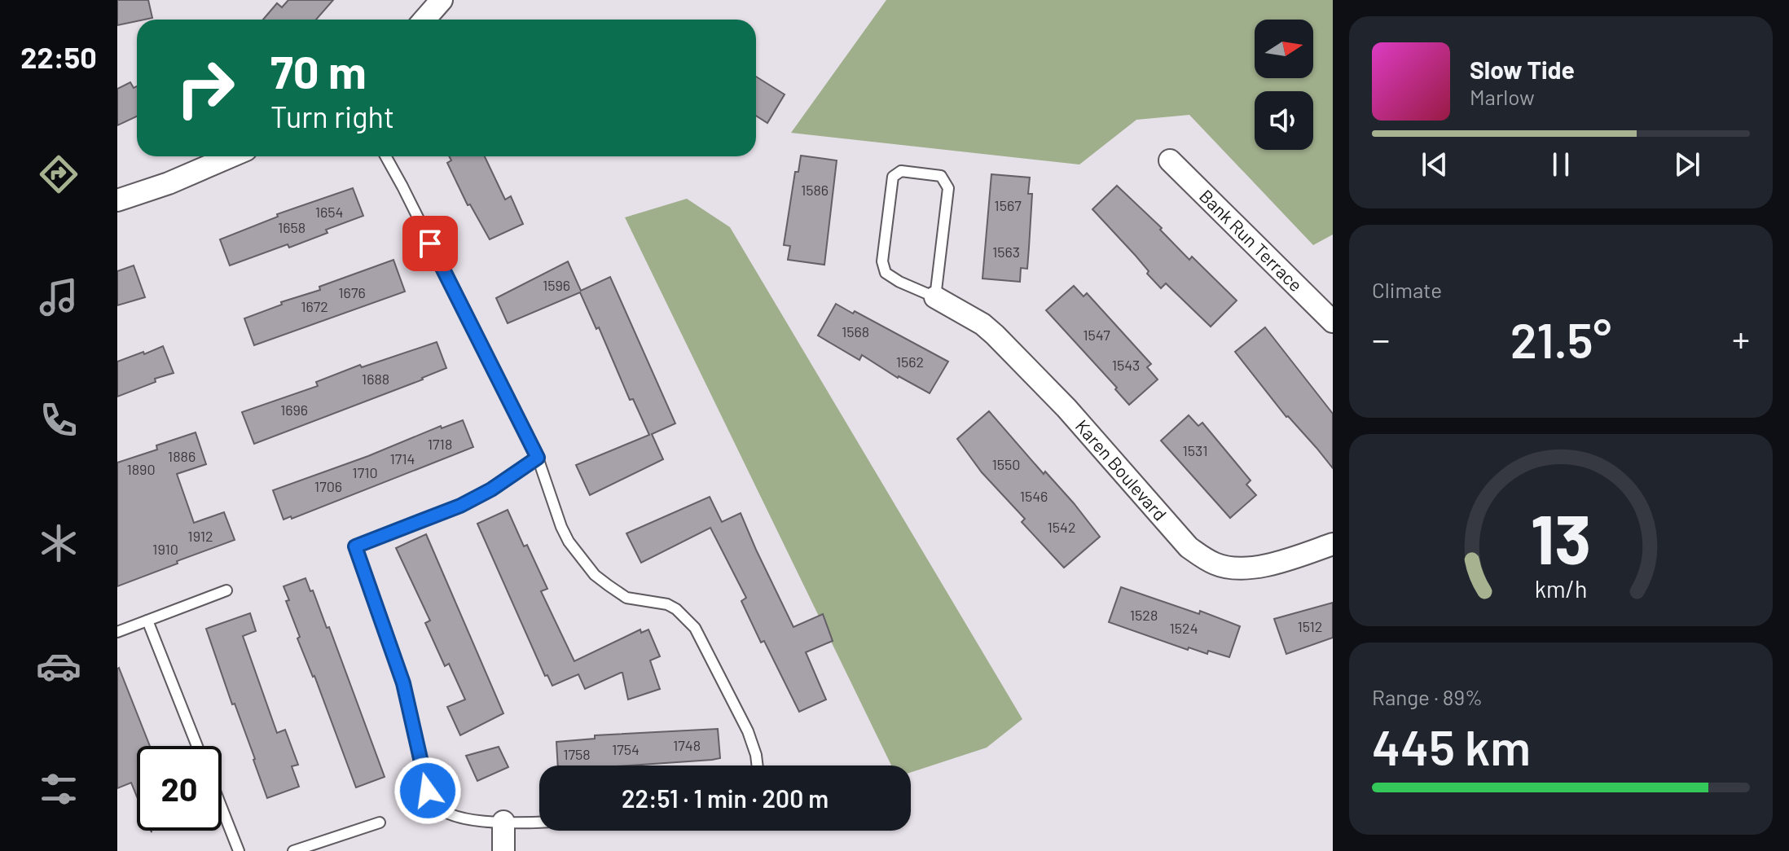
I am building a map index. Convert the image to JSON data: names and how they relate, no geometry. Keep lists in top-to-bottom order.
{
  "streets": {
    "street": ["Bank Run Terrace", "Karen Boulevard"]
  },
  "house_numbers": [
    "1586",
    "1567",
    "1654",
    "1658",
    "1563",
    "1596",
    "1676",
    "1672",
    "1568",
    "1547",
    "1562",
    "1543",
    "1688",
    "1696",
    "1718",
    "1531",
    "1886",
    "1714",
    "1550",
    "1890",
    "1710",
    "1706",
    "1546",
    "1542",
    "1912",
    "1910",
    "1528",
    "1512",
    "1524",
    "1748",
    "1754",
    "1758"
  ],
  "north": "right",
  "page": {
    "tabs": "22:50",
    "turn": ["70 m", "Turn right"],
    "song": ["Slow Tide", "Marlow"],
    "tile": [
      "Climate",
      ["Range · 89%", "445 km"]
    ],
    "heat": ["−", "21.5°", "+"],
    "limit": "20",
    "trip": "22:51 · 1 min · 200 m",
    "gauge": ["13", "km/h"]
  }
}
